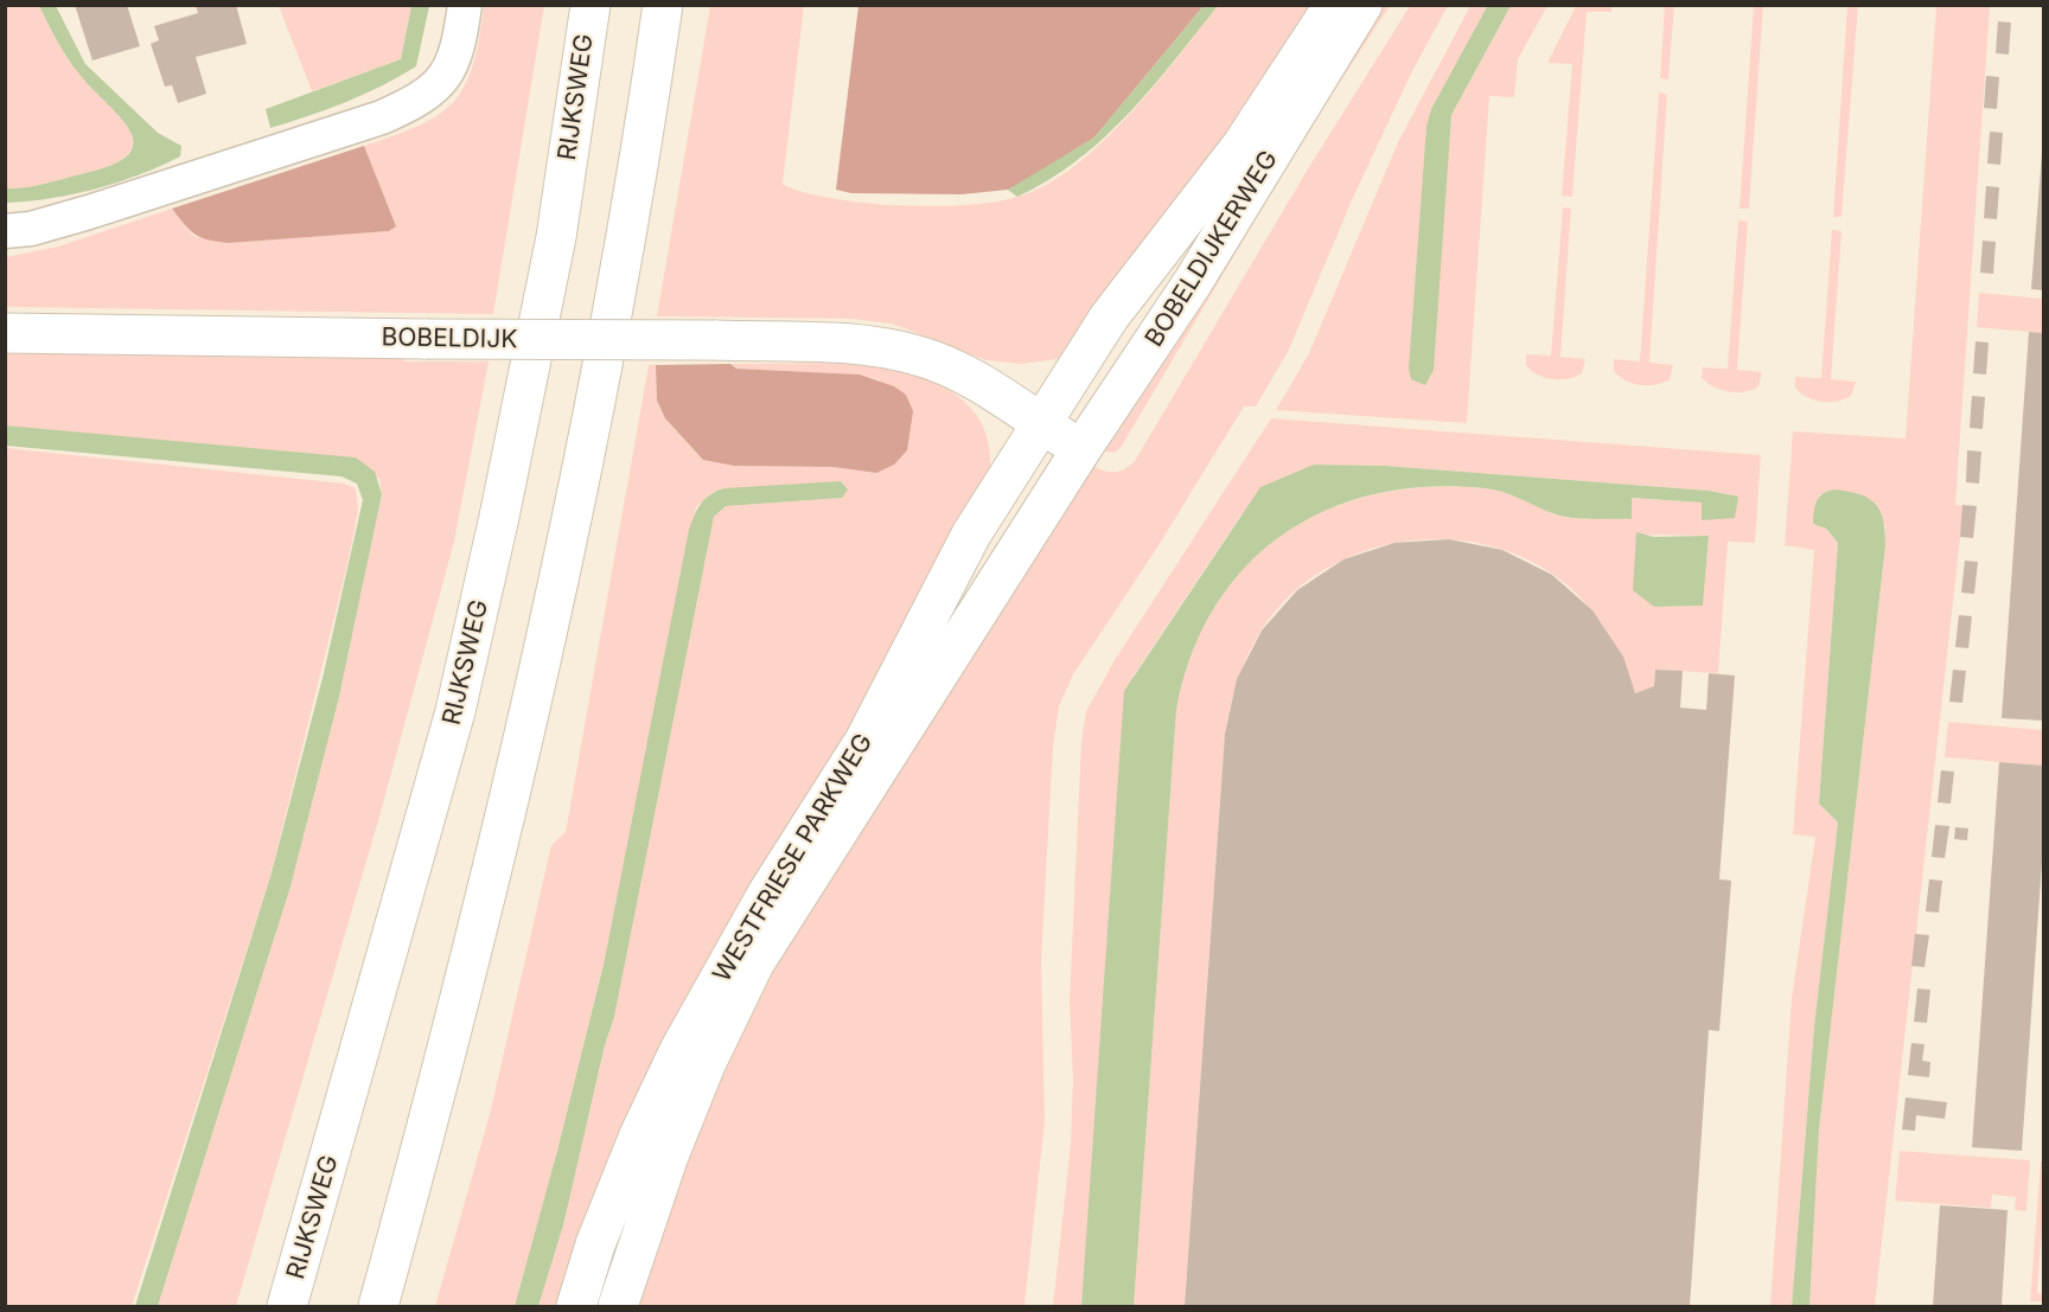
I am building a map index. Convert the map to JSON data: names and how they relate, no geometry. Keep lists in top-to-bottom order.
{
  "streets": {
    "main road": [
      "RIJKSWEG",
      "BOBELDIJKERWEG",
      "BOBELDIJK",
      "WESTFRIESE PARKWEG"
    ]
  },
  "crossings": [
    ["BOBELDIJKERWEG", "BOBELDIJK"],
    ["BOBELDIJKERWEG", "WESTFRIESE PARKWEG"],
    ["BOBELDIJK", "WESTFRIESE PARKWEG"]
  ]
}
